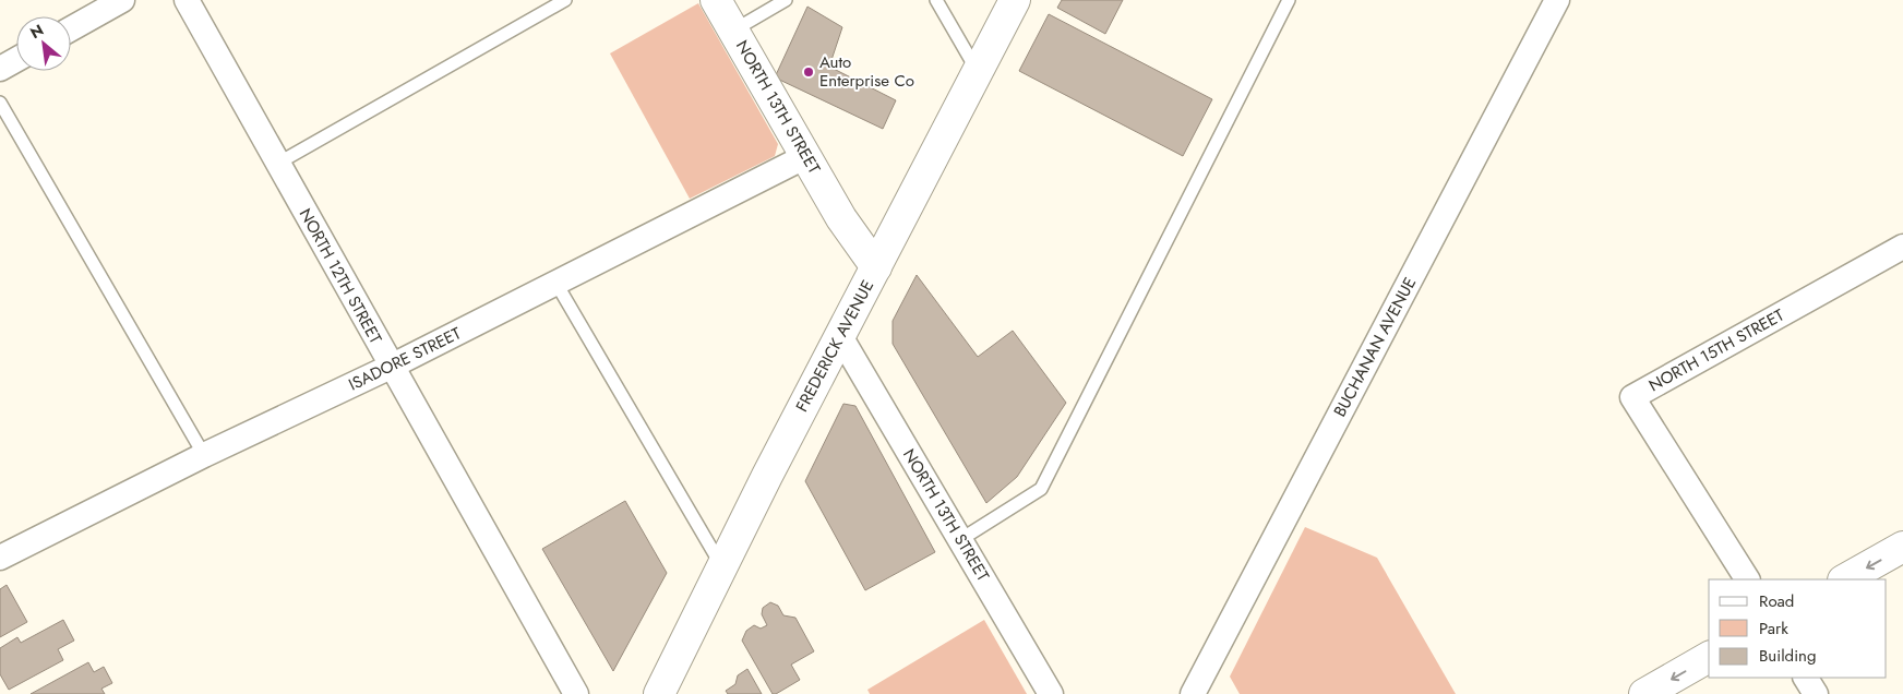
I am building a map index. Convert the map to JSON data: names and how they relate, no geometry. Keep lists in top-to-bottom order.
{
  "streets": {
    "main road": ["NORTH 13TH STREET", "FREDERICK AVENUE"],
    "street": [
      "NORTH 12TH STREET",
      "BUCHANAN AVENUE",
      "NORTH 15TH STREET",
      "ISADORE STREET"
    ]
  },
  "crossings": [
    ["NORTH 13TH STREET", "FREDERICK AVENUE"],
    ["NORTH 13TH STREET", "ISADORE STREET"],
    ["NORTH 12TH STREET", "ISADORE STREET"]
  ],
  "places": ["Auto Enterprise Co"],
  "legend": ["Road", "Park", "Building"],
  "north": "top left"
}
